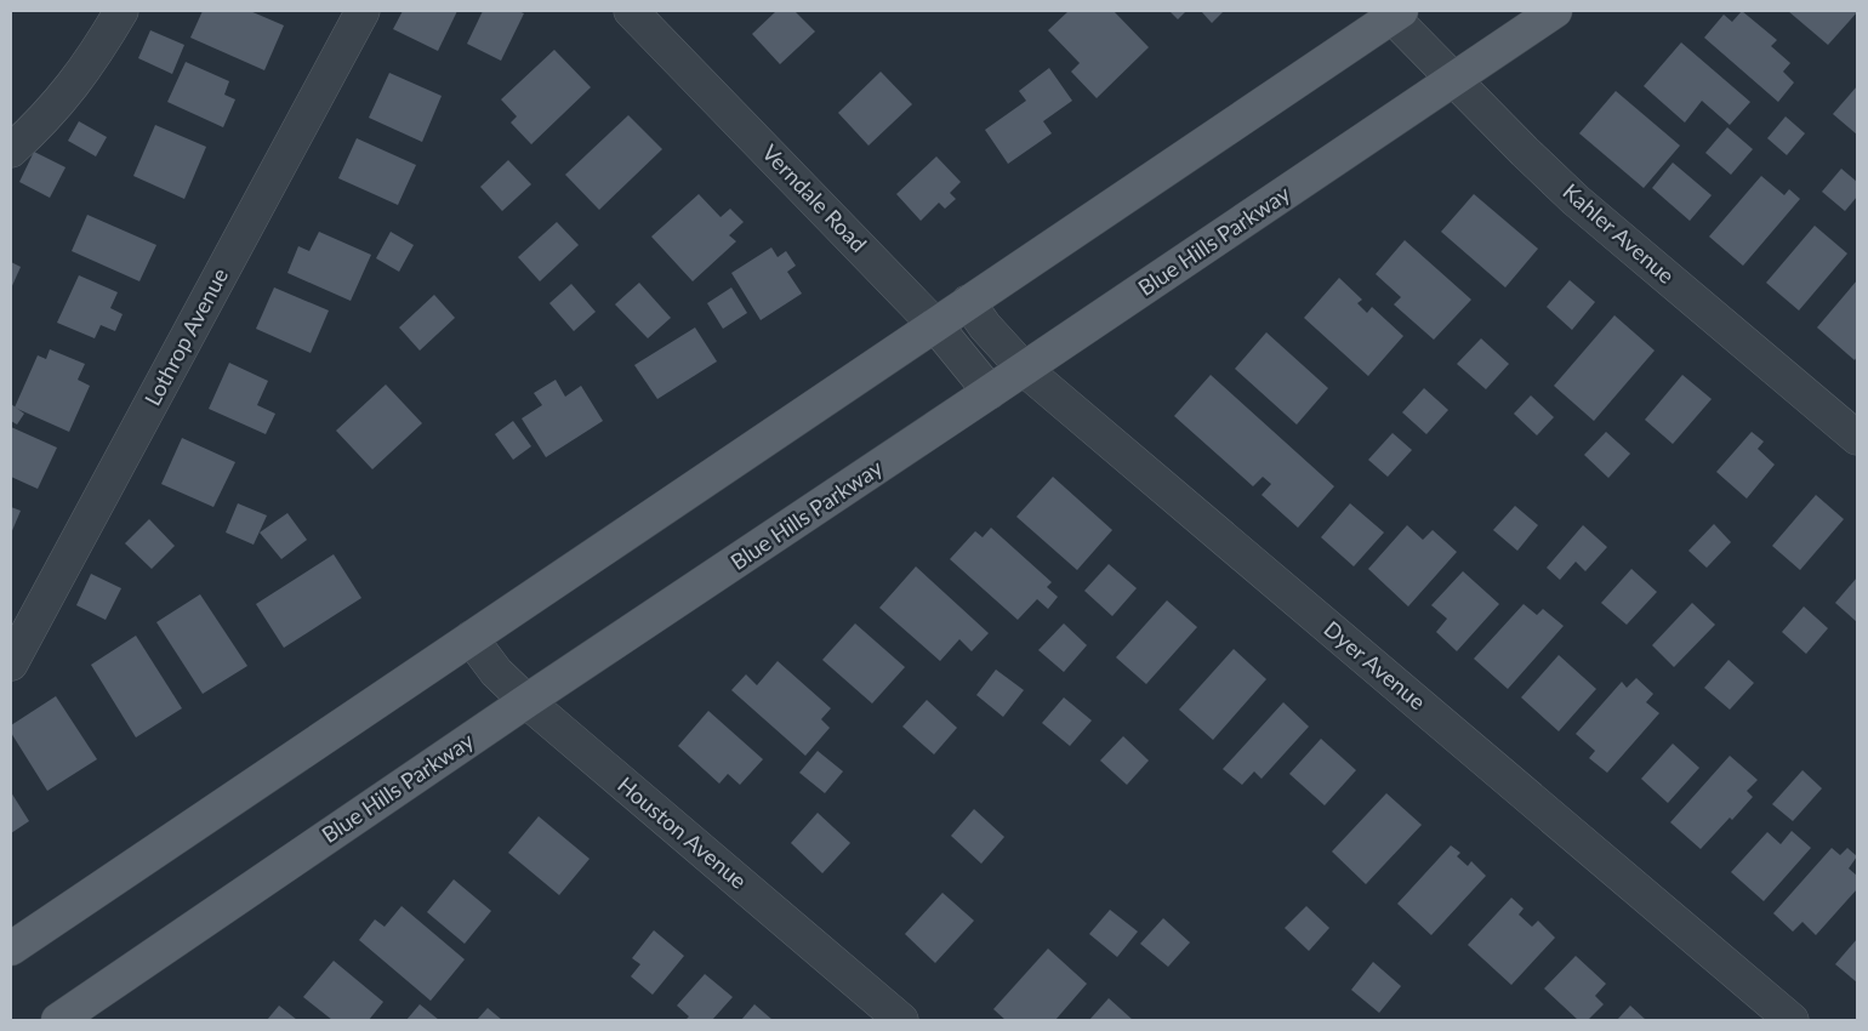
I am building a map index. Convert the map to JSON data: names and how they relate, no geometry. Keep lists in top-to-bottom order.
{
  "streets": {
    "main road": ["Blue Hills Parkway"],
    "street": [
      "Verndale Road",
      "Kahler Avenue",
      "Lothrop Avenue",
      "Dyer Avenue",
      "Houston Avenue"
    ]
  },
  "crossings": [
    ["Verndale Road", "Blue Hills Parkway"],
    ["Kahler Avenue", "Blue Hills Parkway"],
    ["Blue Hills Parkway", "Dyer Avenue"],
    ["Blue Hills Parkway", "Houston Avenue"]
  ]
}
